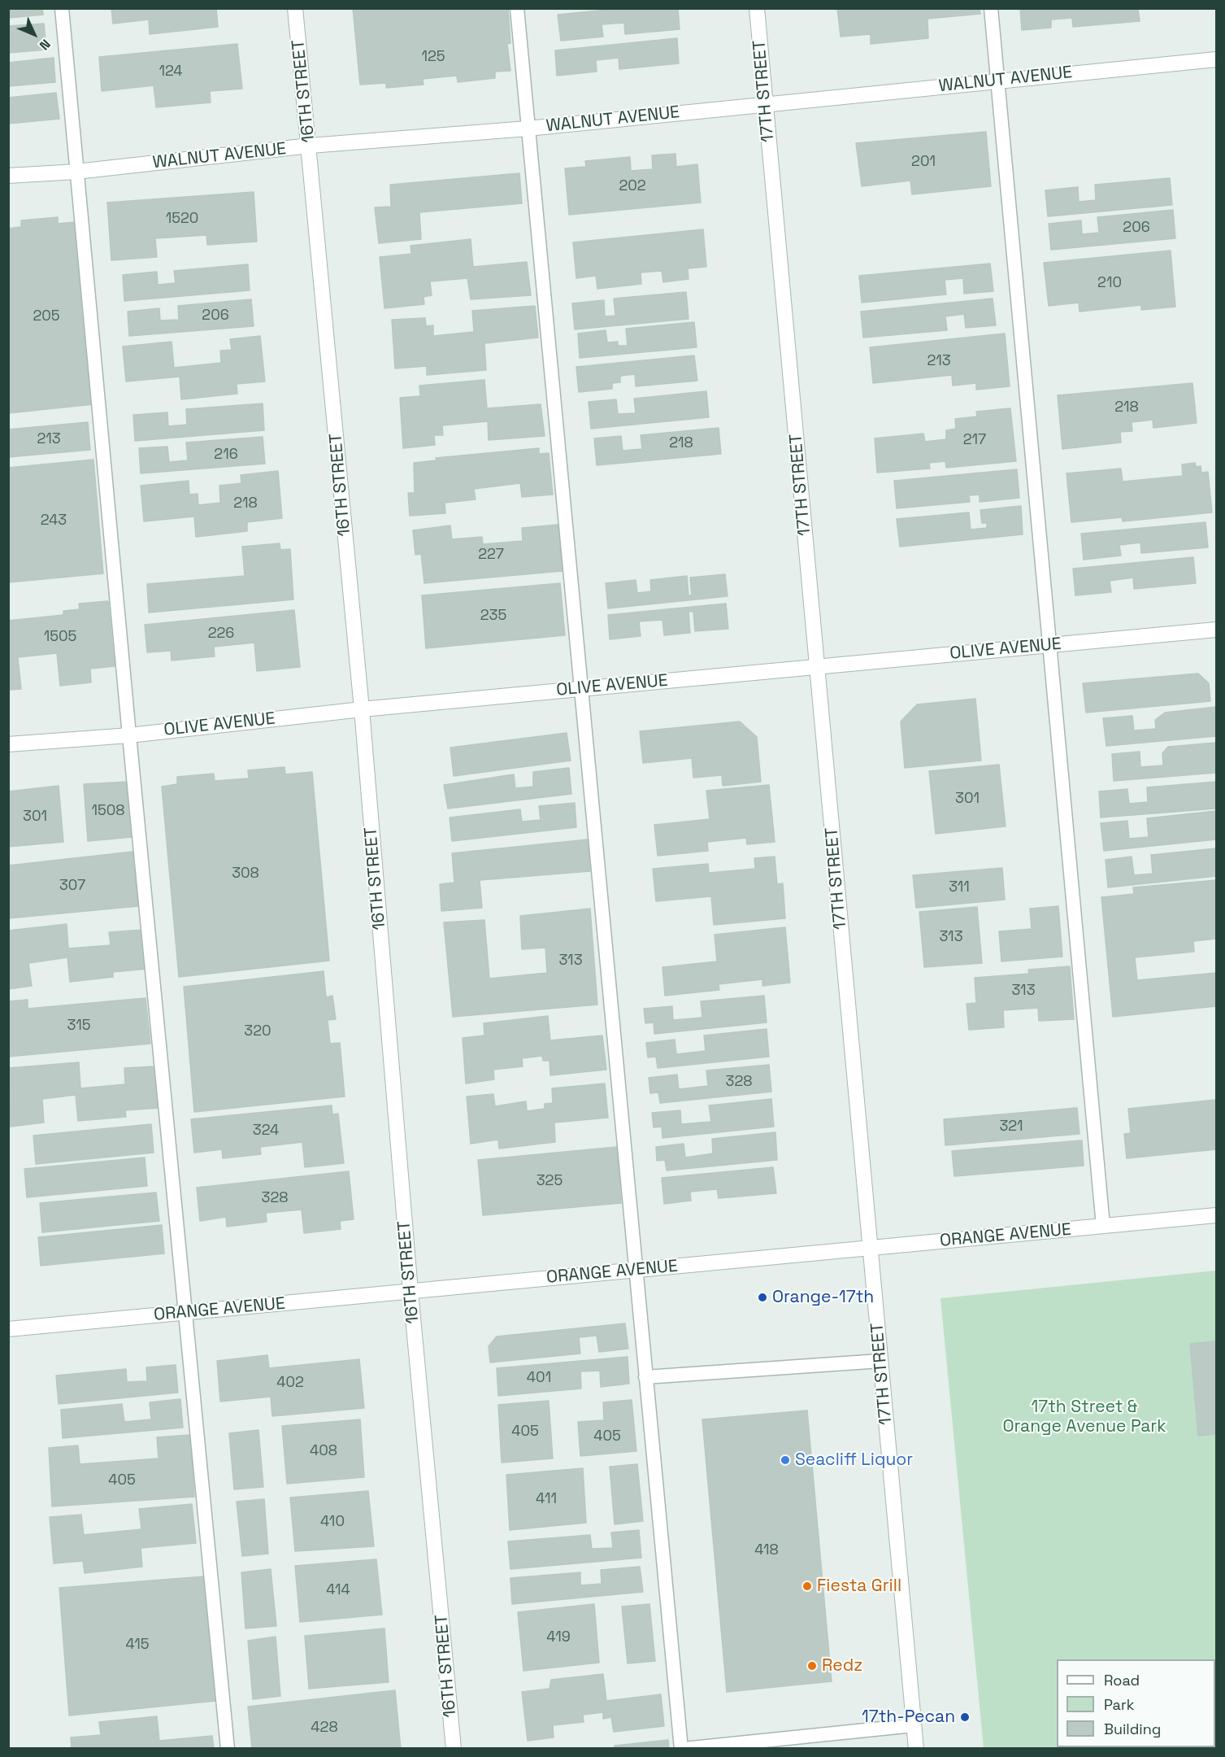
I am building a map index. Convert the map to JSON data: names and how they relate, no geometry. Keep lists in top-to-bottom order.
{
  "streets": {
    "street": [
      "WALNUT AVENUE",
      "16TH STREET",
      "17TH STREET",
      "OLIVE AVENUE",
      "ORANGE AVENUE"
    ]
  },
  "crossings": [
    ["WALNUT AVENUE", "16TH STREET"],
    ["WALNUT AVENUE", "17TH STREET"],
    ["16TH STREET", "OLIVE AVENUE"],
    ["16TH STREET", "ORANGE AVENUE"],
    ["17TH STREET", "OLIVE AVENUE"],
    ["17TH STREET", "ORANGE AVENUE"]
  ],
  "parks": ["17th Street & Orange Avenue Park"],
  "places": [
    "Orange-17th",
    "Seacliff Liquor",
    "Fiesta Grill",
    "Redz",
    "17th-Pecan"
  ],
  "house_numbers": [
    "125",
    "124",
    "201",
    "202",
    "1520",
    "206",
    "210",
    "206",
    "205",
    "213",
    "218",
    "213",
    "217",
    "218",
    "216",
    "218",
    "243",
    "227",
    "235",
    "226",
    "1505",
    "301",
    "1508",
    "301",
    "308",
    "307",
    "311",
    "313",
    "313",
    "313",
    "315",
    "320",
    "328",
    "321",
    "324",
    "325",
    "328",
    "401",
    "402",
    "405",
    "405",
    "408",
    "405",
    "411",
    "410",
    "418",
    "414",
    "419",
    "415",
    "428"
  ],
  "legend": ["Road", "Park", "Building"],
  "north": "bottom right"
}
